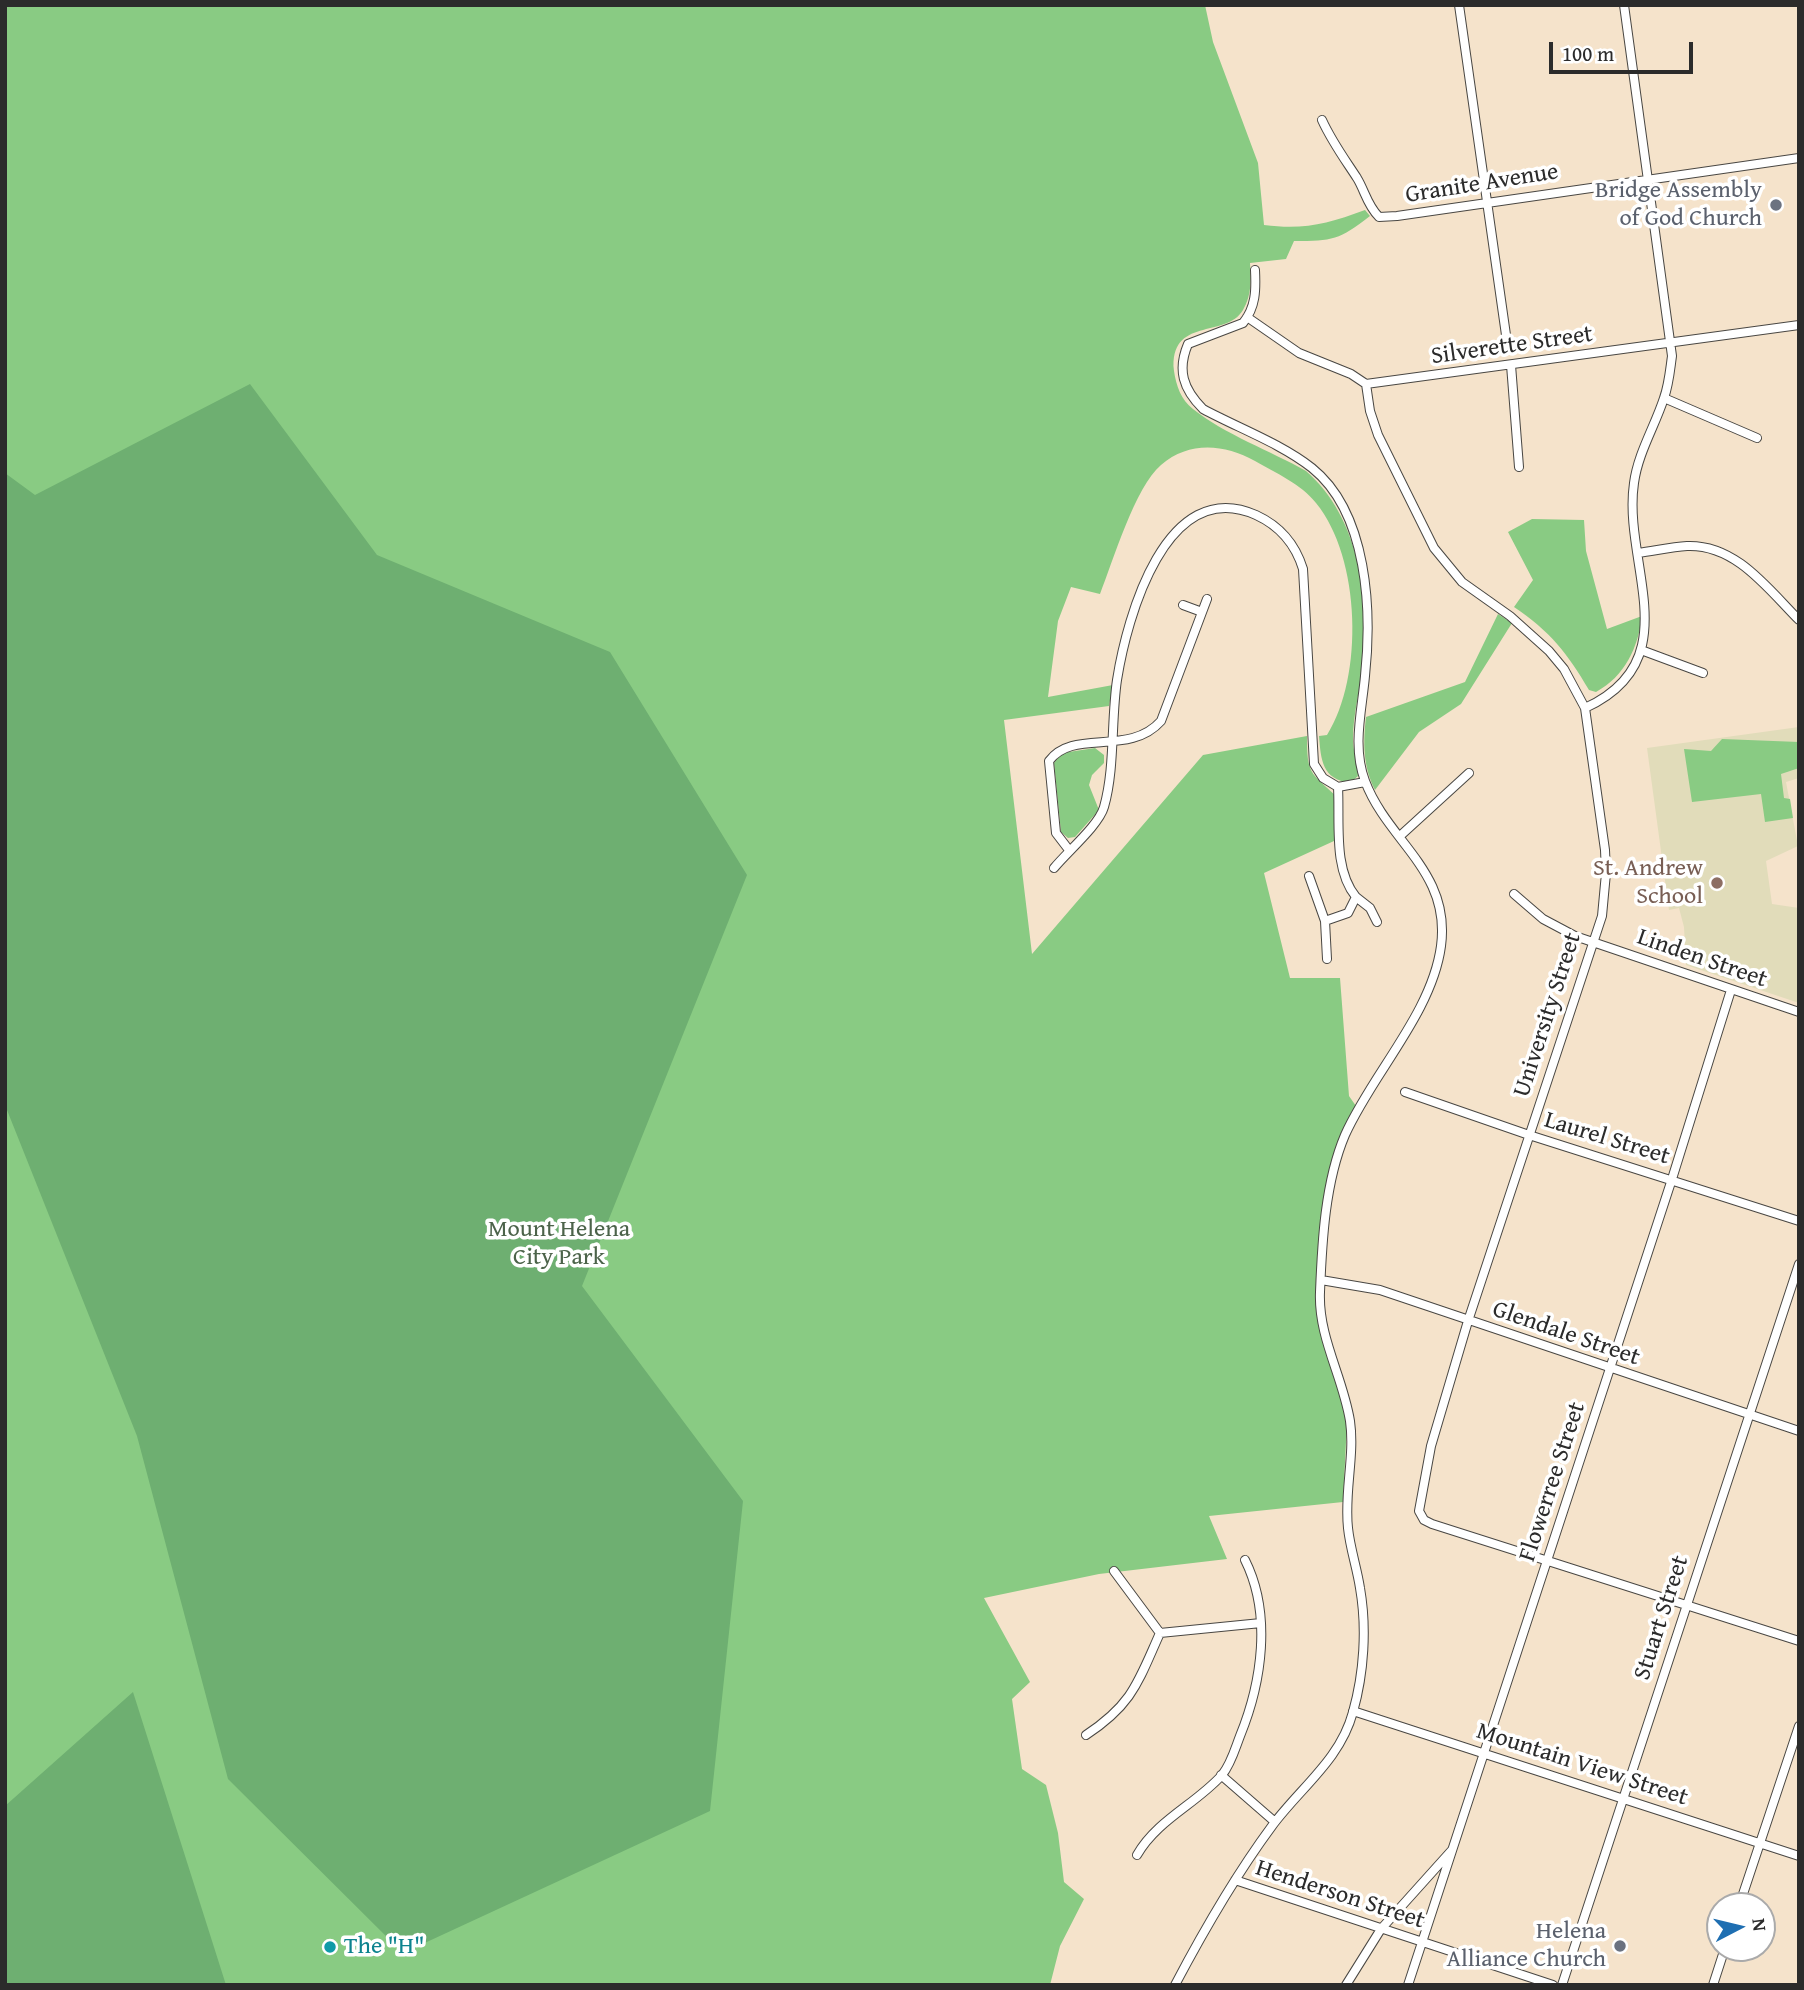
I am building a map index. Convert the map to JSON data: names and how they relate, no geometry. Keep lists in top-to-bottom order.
{
  "streets": {
    "street": [
      "Granite Avenue",
      "Silverette Street",
      "Linden Street",
      "University Street",
      "Laurel Street",
      "Glendale Street",
      "Flowerree Street",
      "Stuart Street",
      "Mountain View Street",
      "Henderson Street"
    ]
  },
  "crossings": [
    ["Silverette Street", "University Street"],
    ["Linden Street", "University Street"],
    ["Linden Street", "Flowerree Street"],
    ["University Street", "Laurel Street"],
    ["University Street", "Glendale Street"],
    ["University Street", "Flowerree Street"],
    ["Laurel Street", "Flowerree Street"],
    ["Glendale Street", "Flowerree Street"],
    ["Glendale Street", "Stuart Street"],
    ["Flowerree Street", "Mountain View Street"],
    ["Flowerree Street", "Henderson Street"],
    ["Stuart Street", "Mountain View Street"]
  ],
  "parks": ["Mount Helena City Park"],
  "places": [
    "Bridge Assembly of God Church",
    "St. Andrew School",
    "Helena Alliance Church",
    "The \"H\""
  ],
  "scale_bar": "100 m",
  "north": "right"
}
